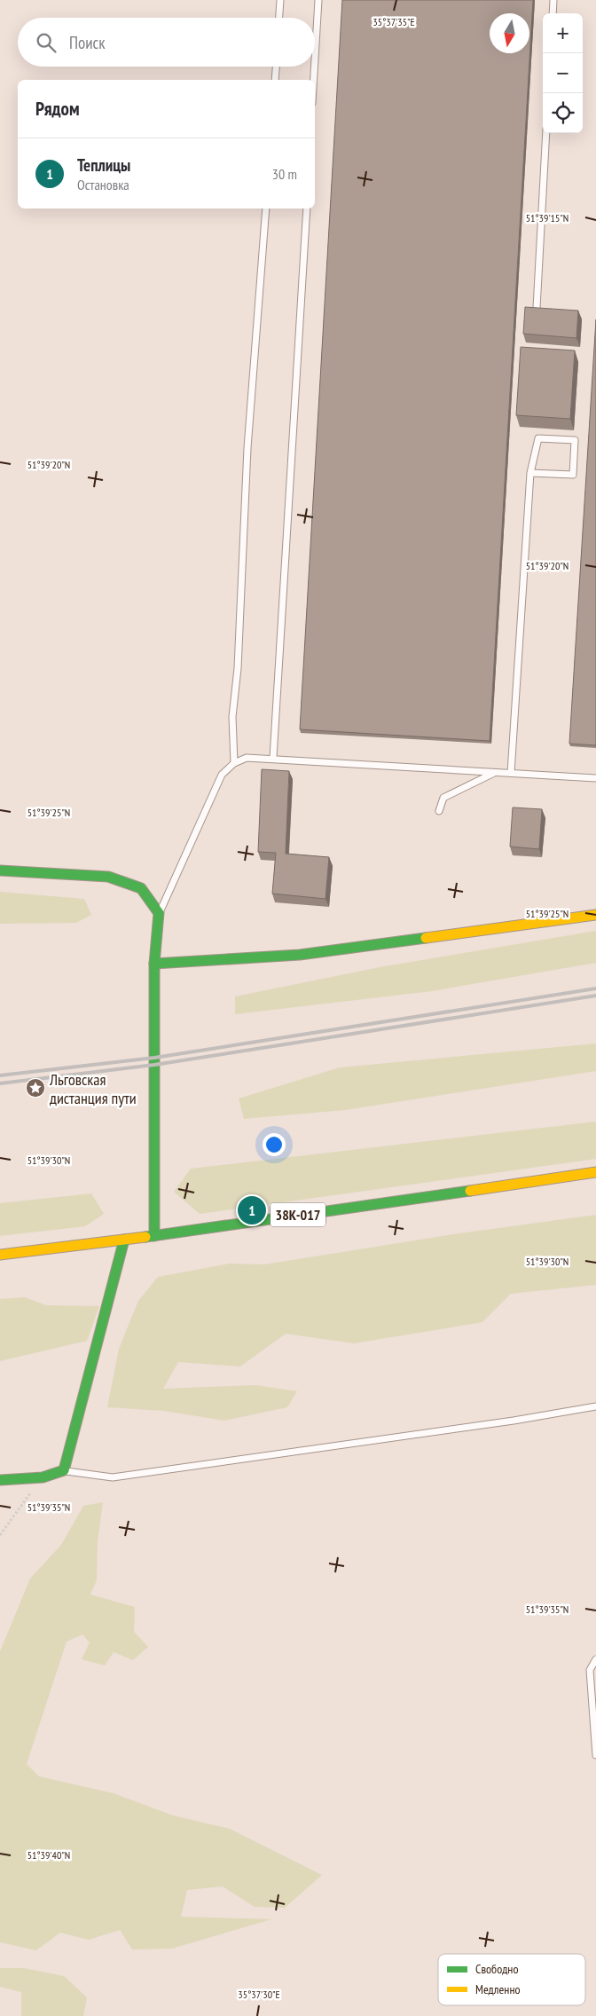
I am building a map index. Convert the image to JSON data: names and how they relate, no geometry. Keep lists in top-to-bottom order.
{
  "streets": {
    "street": ["38К-017"]
  },
  "places": {
    "place": ["Льговская дистанция пути"]
  },
  "legend": ["Свободно", "Медленно"],
  "north": "bottom",
  "page": {
    "map_buttons": ["+", "−"],
    "search": "Поиск",
    "heading": "Рядом",
    "list": [
      {
        "mark": "1",
        "name": "Теплицы",
        "note": "Остановка",
        "value": "30 m"
      }
    ],
    "pins": "1"
  },
  "coordinates": [
    "35°37'35\"E",
    "51°39'15\"N",
    "51°39'20\"N",
    "51°39'25\"N",
    "51°39'30\"N",
    "51°39'35\"N",
    "51°39'40\"N",
    "35°37'30\"E"
  ]
}
